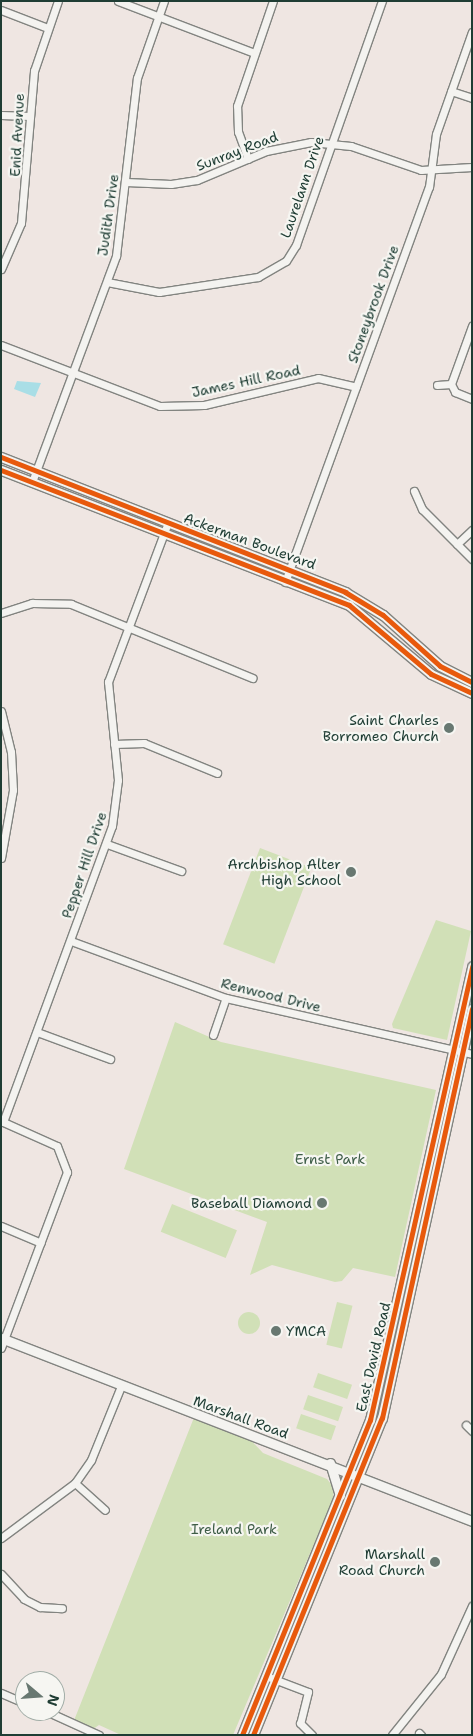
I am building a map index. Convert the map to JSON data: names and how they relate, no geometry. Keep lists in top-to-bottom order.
{
  "streets": {
    "street": [
      "Enid Avenue",
      "Sunray Road",
      "Laurelann Drive",
      "Judith Drive",
      "Stoneybrook Drive",
      "James Hill Road",
      "Ackerman Boulevard",
      "Pepper Hill Drive",
      "Renwood Drive",
      "East David Road",
      "Marshall Road"
    ]
  },
  "crossings": [
    ["Sunray Road", "Laurelann Drive"],
    ["Sunray Road", "Judith Drive"],
    ["Sunray Road", "Stoneybrook Drive"],
    ["Laurelann Drive", "Judith Drive"],
    ["Judith Drive", "James Hill Road"],
    ["Judith Drive", "Ackerman Boulevard"],
    ["Stoneybrook Drive", "James Hill Road"],
    ["Stoneybrook Drive", "Ackerman Boulevard"],
    ["Ackerman Boulevard", "Pepper Hill Drive"],
    ["Pepper Hill Drive", "Renwood Drive"],
    ["Renwood Drive", "East David Road"],
    ["East David Road", "Marshall Road"]
  ],
  "parks": ["Ernst Park", "Ireland Park"],
  "places": [
    "Saint Charles Borromeo Church",
    "Archbishop Alter High School",
    "Baseball Diamond",
    "YMCA",
    "Marshall Road Church"
  ],
  "north": "right"
}
